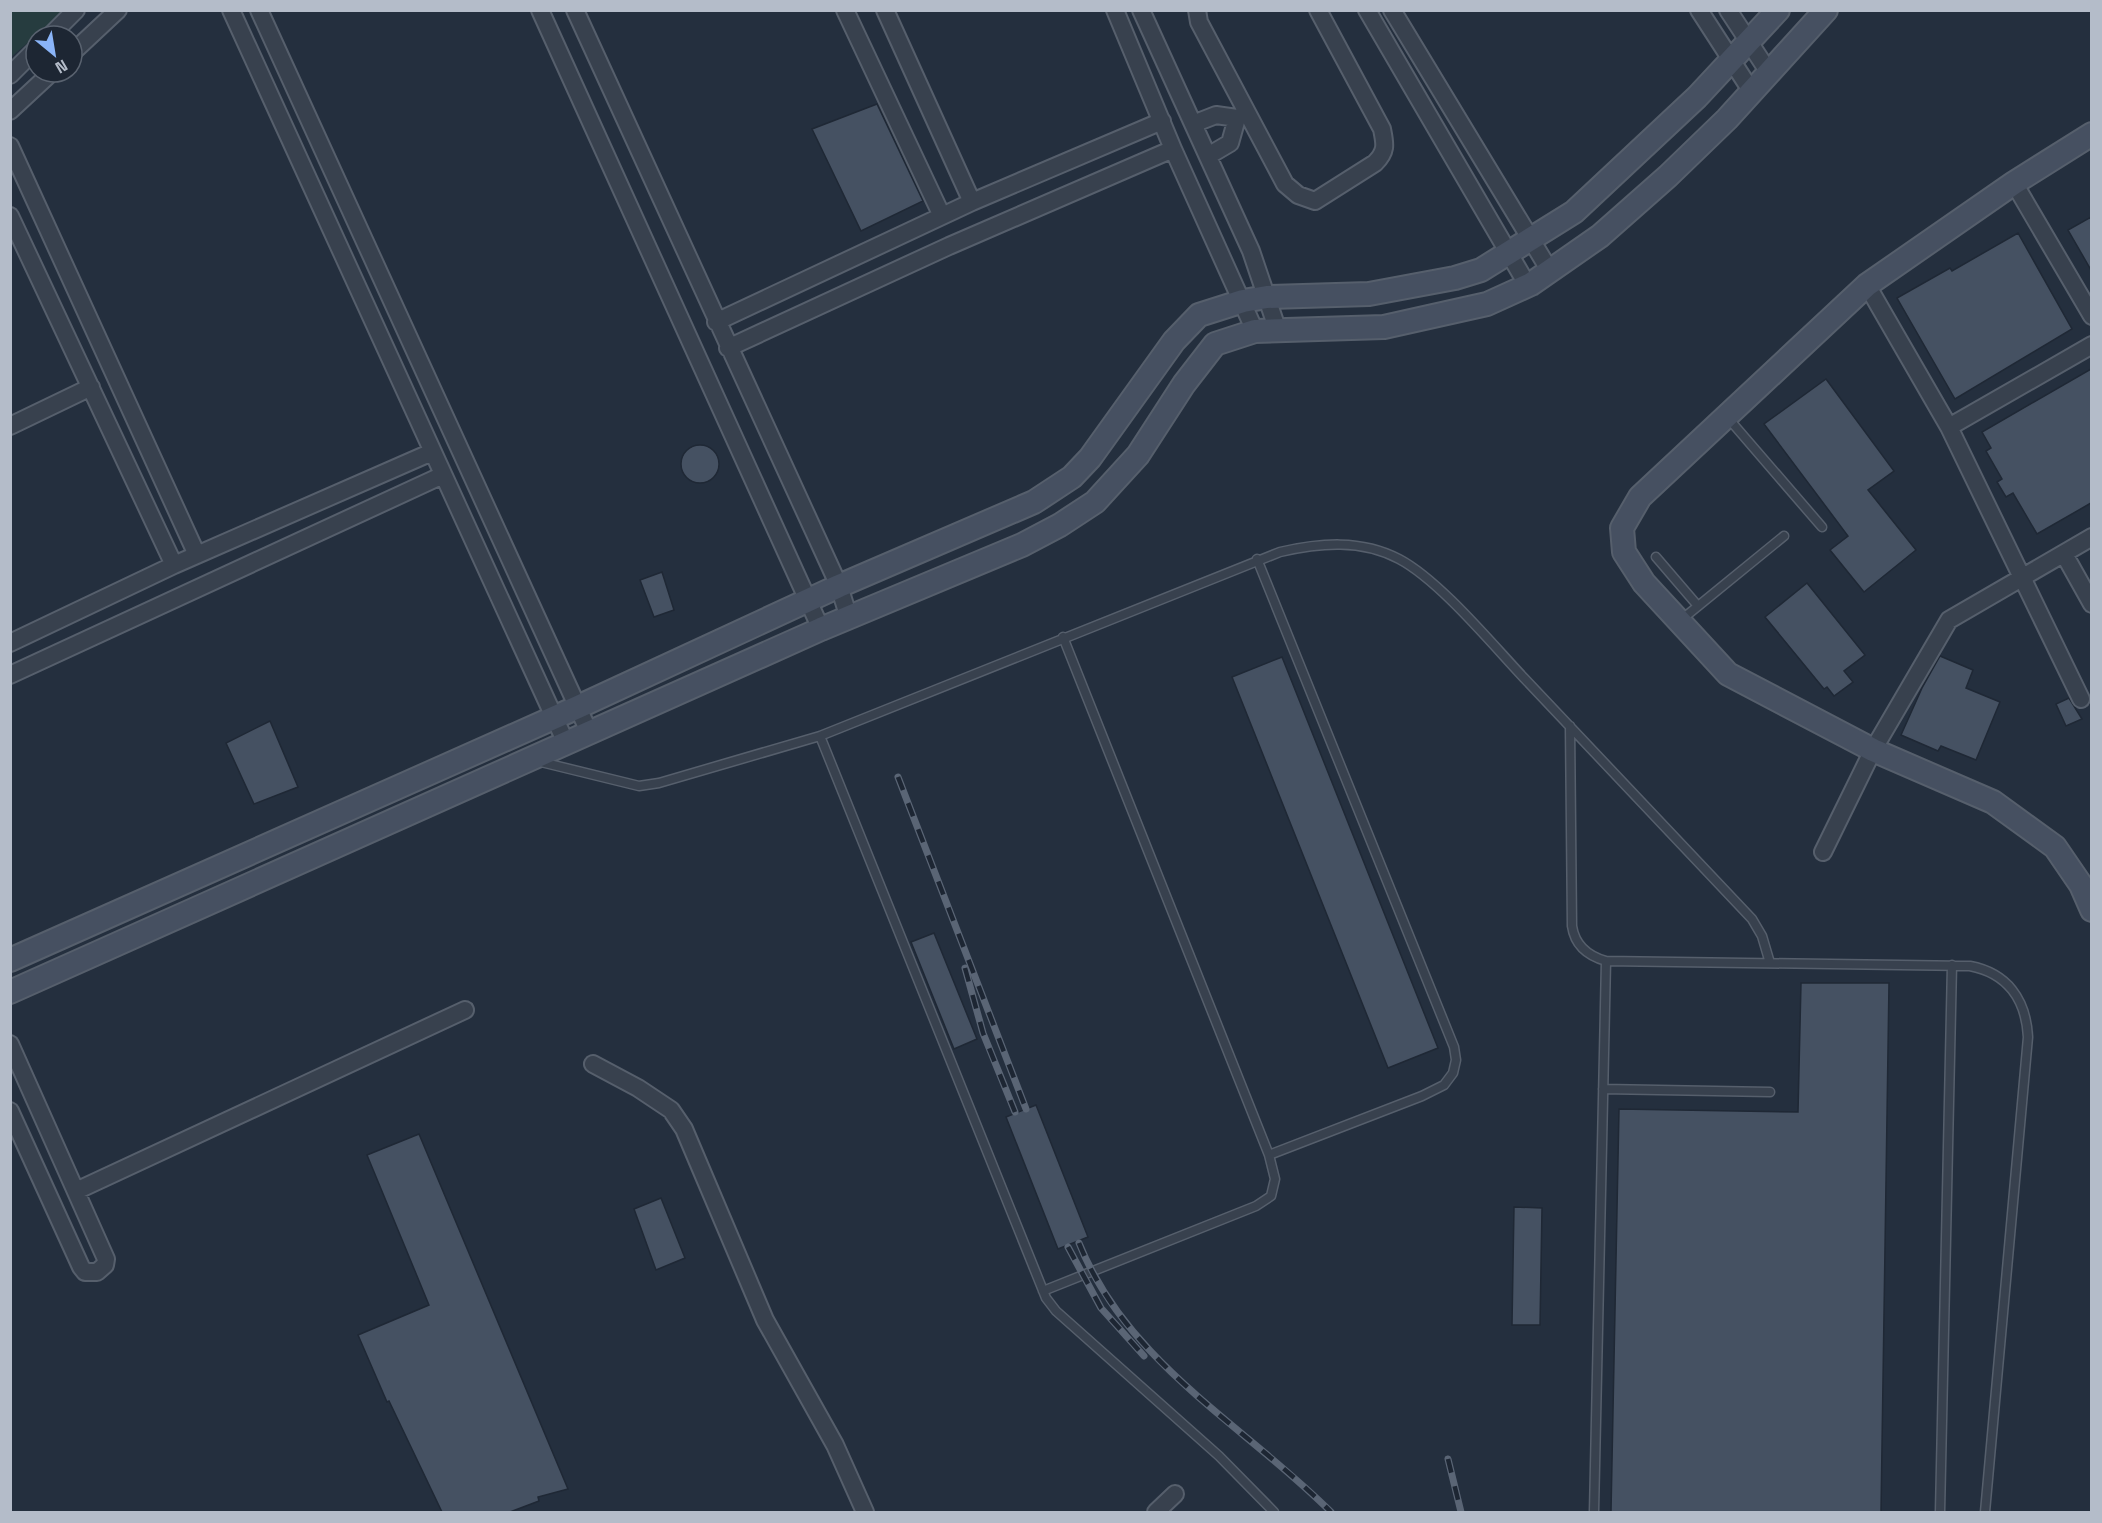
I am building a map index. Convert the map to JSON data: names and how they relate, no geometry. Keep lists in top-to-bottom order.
{
  "north": "bottom right"
}
